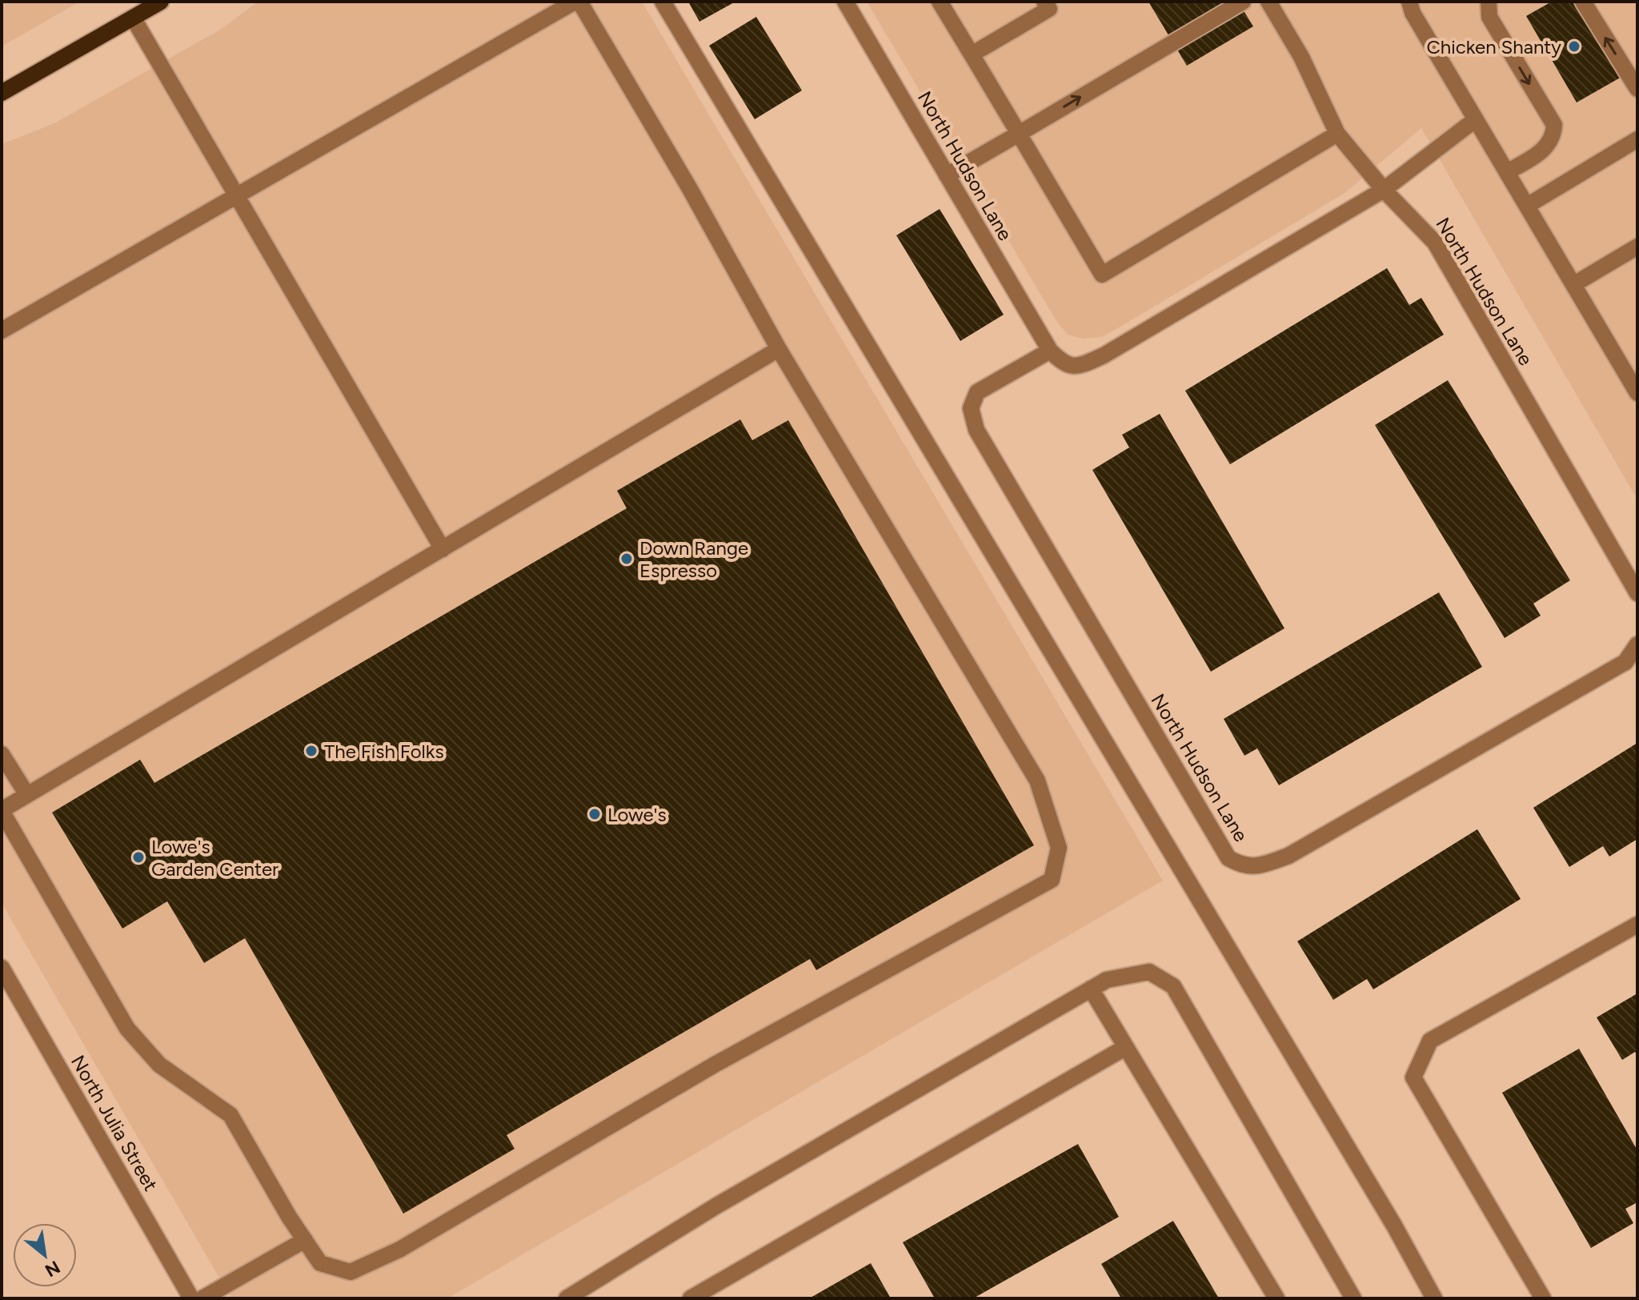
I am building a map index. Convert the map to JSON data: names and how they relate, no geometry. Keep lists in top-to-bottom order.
{
  "streets": {
    "street": ["North Hudson Lane", "North Julia Street"]
  },
  "places": [
    "Chicken Shanty",
    "Down Range Espresso",
    "The Fish Folks",
    "Lowe's",
    "Lowe's Garden Center"
  ],
  "north": "bottom right"
}
